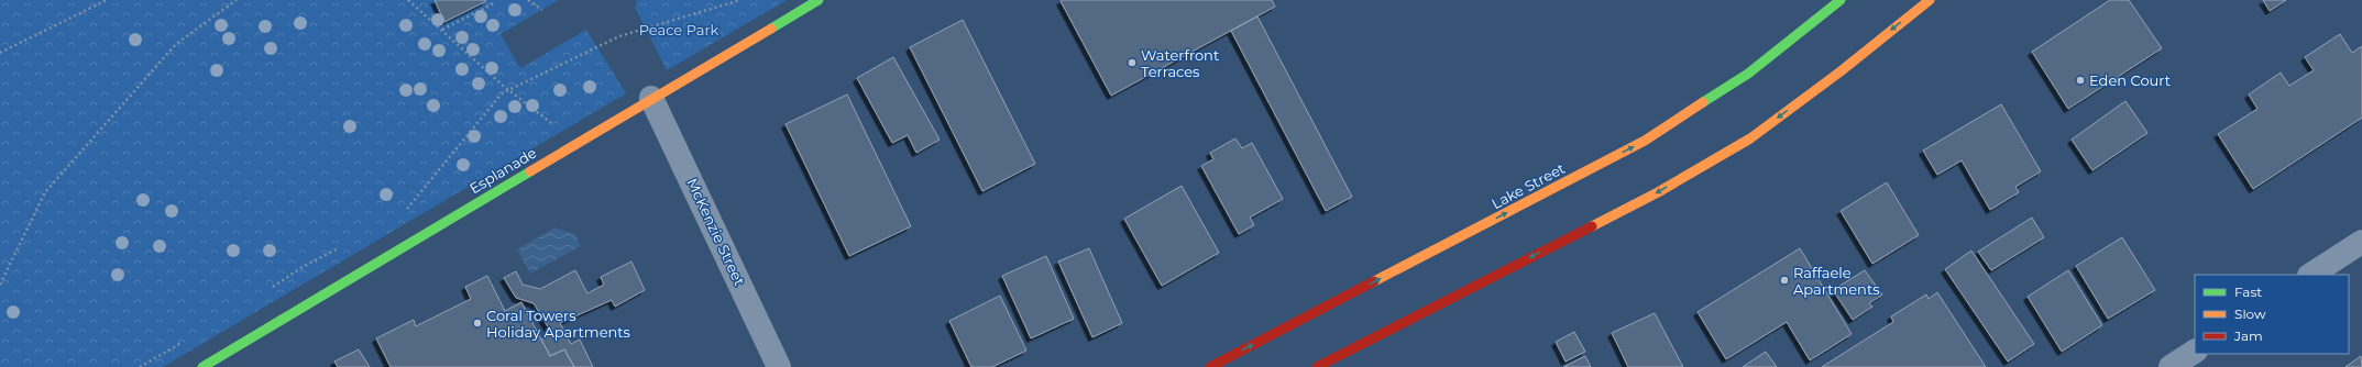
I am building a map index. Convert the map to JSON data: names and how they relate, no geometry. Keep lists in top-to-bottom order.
{
  "streets": {
    "main road": ["Esplanade", "Lake Street"],
    "street": ["McKenzie Street"]
  },
  "crossings": [
    ["Esplanade", "McKenzie Street"]
  ],
  "parks": ["Peace Park"],
  "places": [
    "Waterfront Terraces",
    "Eden Court",
    "Raffaele Apartments",
    "Coral Towers Holiday Apartments"
  ],
  "legend": ["Fast", "Slow", "Jam"]
}
